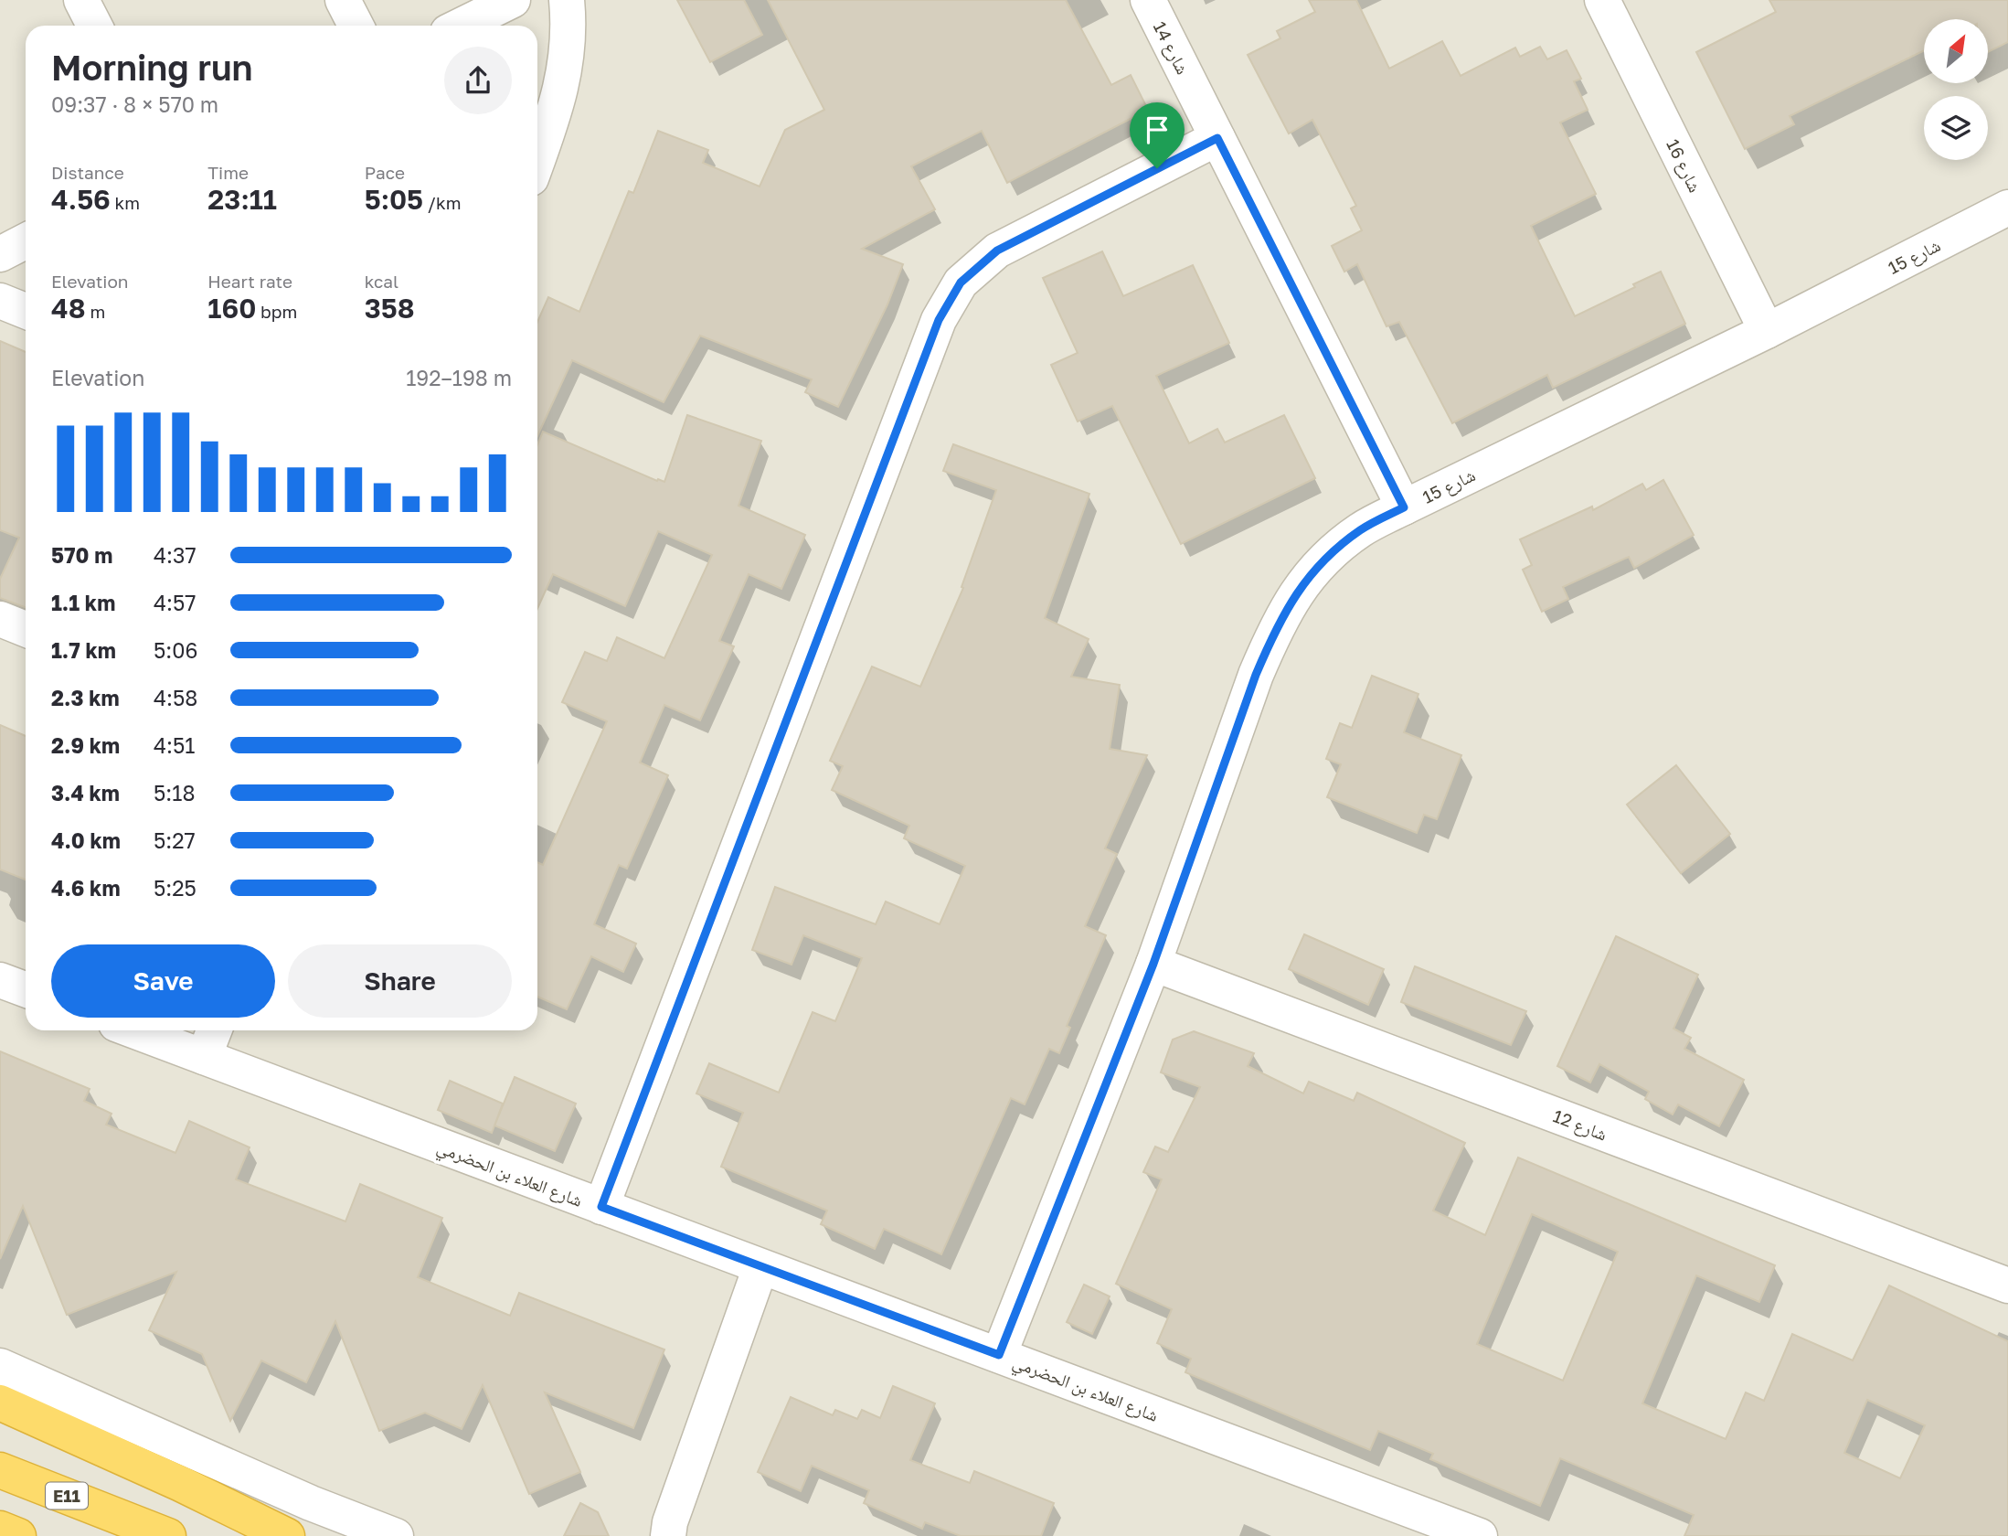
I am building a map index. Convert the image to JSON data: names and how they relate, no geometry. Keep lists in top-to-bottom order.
{
  "streets": {
    "highway": ["E11"],
    "street": [
      "شارع 14",
      "شارع 16",
      "شارع 15",
      "شارع 12",
      "شارع العلاء بن الحضرمي"
    ]
  },
  "crossings": [
    ["شارع 14", "شارع 15"],
    ["شارع 16", "شارع 15"],
    ["شارع 15", "شارع 12"],
    ["شارع 15", "شارع العلاء بن الحضرمي"]
  ],
  "north": "top right",
  "page": {
    "heading": ["Morning run", "09:37 · 8 × 570 m"],
    "stats": [
      ["Distance", "4.56 km"],
      ["Time", "23:11"],
      ["Pace", "5:05 /km"],
      ["Elevation", "48 m"],
      ["Heart rate", "160 bpm"],
      ["kcal", "358"]
    ],
    "chart": ["Elevation", "192–198 m"],
    "list": [
      {
        "name": "570 m",
        "note": "4:37"
      },
      {
        "name": "1.1 km",
        "note": "4:57"
      },
      {
        "name": "1.7 km",
        "note": "5:06"
      },
      {
        "name": "2.3 km",
        "note": "4:58"
      },
      {
        "name": "2.9 km",
        "note": "4:51"
      },
      {
        "name": "3.4 km",
        "note": "5:18"
      },
      {
        "name": "4.0 km",
        "note": "5:27"
      },
      {
        "name": "4.6 km",
        "note": "5:25"
      }
    ],
    "buttons": ["Save", "Share"]
  }
}
